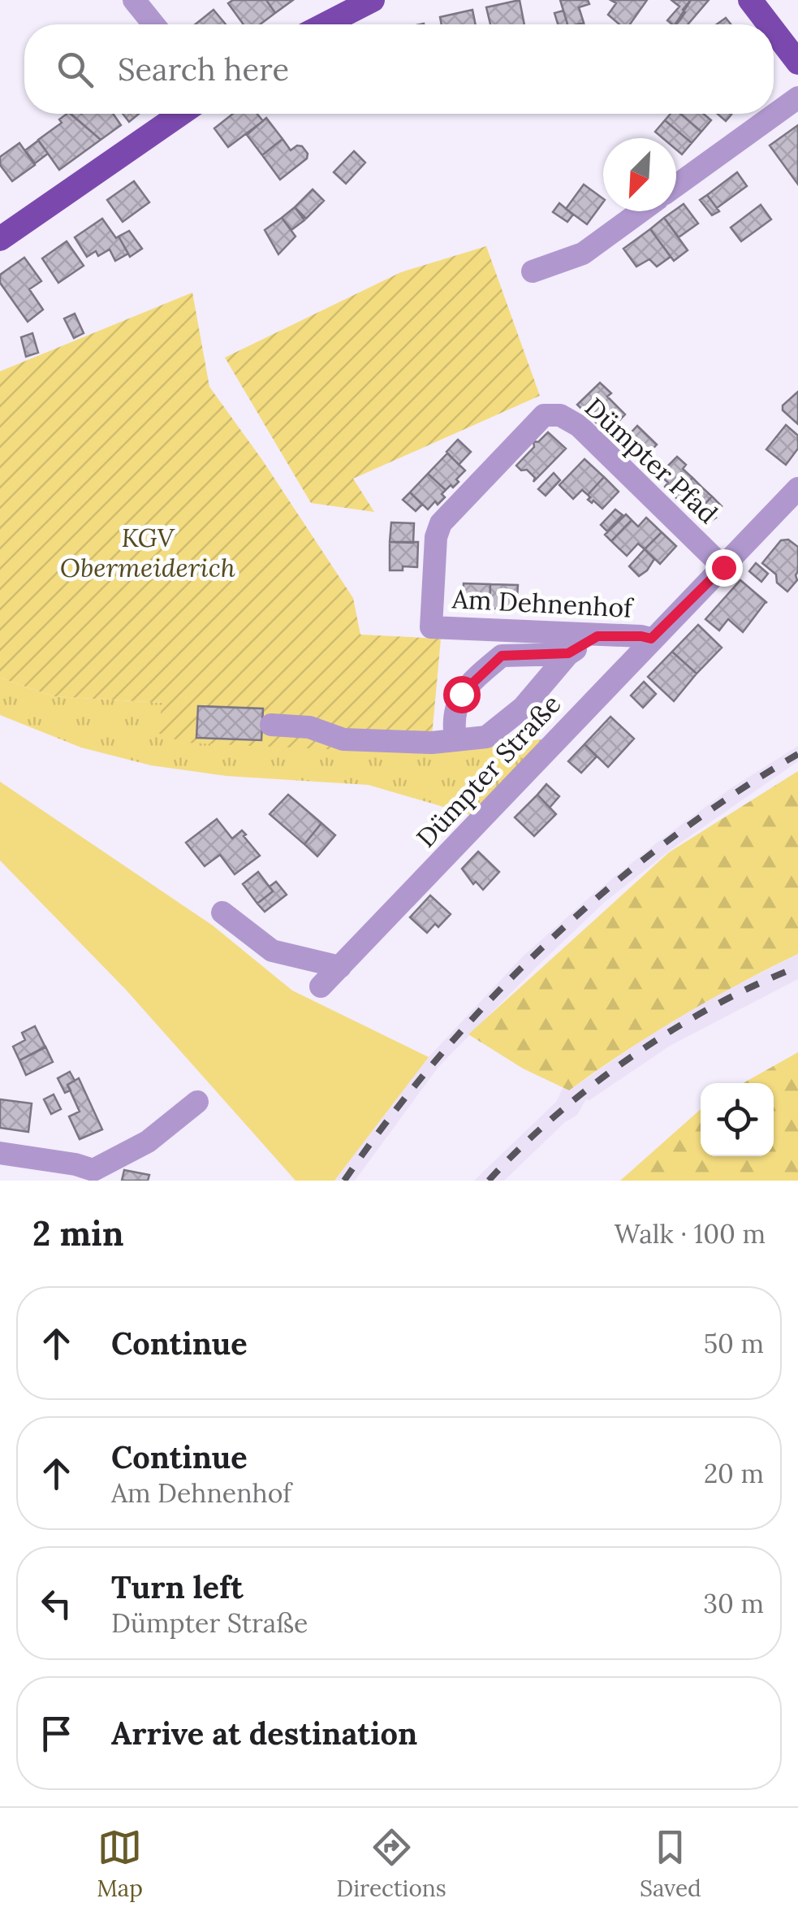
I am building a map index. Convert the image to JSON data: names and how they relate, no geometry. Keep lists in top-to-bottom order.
{
  "streets": {
    "street": ["Dümpter Pfad", "Am Dehnenhof", "Dümpter Straße"]
  },
  "crossings": [
    ["Dümpter Pfad", "Am Dehnenhof"],
    ["Dümpter Pfad", "Dümpter Straße"],
    ["Am Dehnenhof", "Dümpter Straße"]
  ],
  "parks": ["KGV Obermeiderich"],
  "north": "bottom left",
  "page": {
    "search": "Search here",
    "heading": ["2 min", "Walk · 100 m"],
    "list": [
      ["Continue", "50 m"],
      ["Continue", "Am Dehnenhof", "20 m"],
      ["Turn left", "Dümpter Straße", "30 m"],
      "Arrive at destination"
    ],
    "nav": ["Map", "Directions", "Saved"]
  }
}
